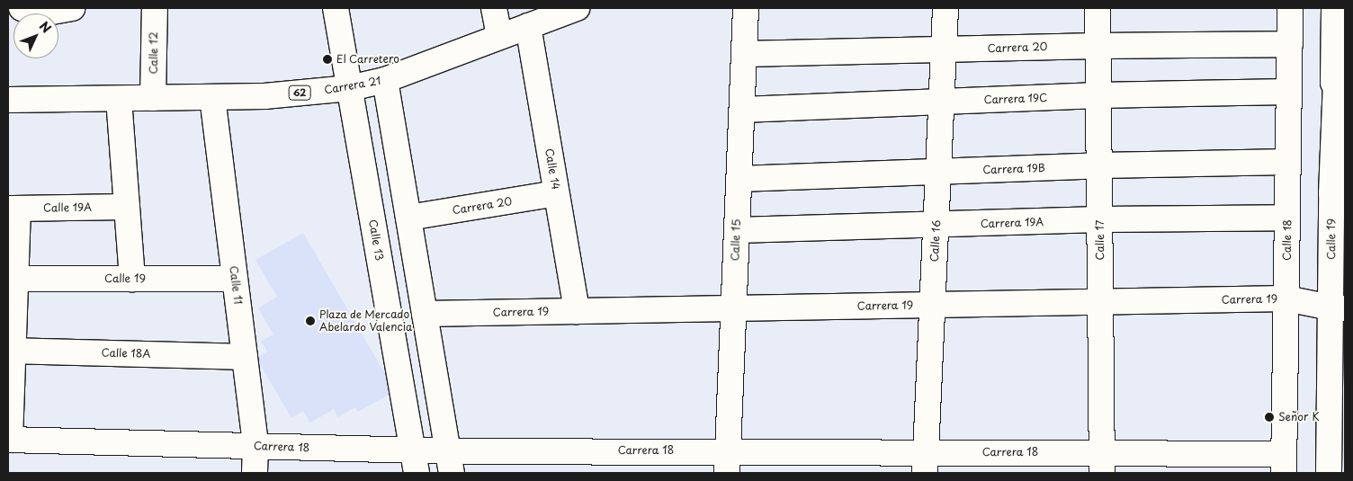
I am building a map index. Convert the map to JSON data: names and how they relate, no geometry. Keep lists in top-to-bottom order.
{
  "streets": {
    "street": [
      "Carrera 20",
      "Calle 12",
      "Carrera 21",
      "62",
      "Carrera 19C",
      "Calle 14",
      "Carrera 19B",
      "Calle 19A",
      "Carrera 19A",
      "Calle 19",
      "Calle 13",
      "Calle 15",
      "Calle 17",
      "Calle 18",
      "Calle 16",
      "Calle 11",
      "Carrera 19",
      "Calle 18A",
      "Carrera 18"
    ]
  },
  "crossings": [
    ["Carrera 20", "Calle 14"],
    ["Carrera 20", "Calle 15"],
    ["Carrera 20", "Calle 17"],
    ["Carrera 20", "Calle 18"],
    ["Carrera 20", "Calle 16"],
    ["Calle 12", "Carrera 21"],
    ["Carrera 21", "Calle 14"],
    ["Carrera 21", "Calle 13"],
    ["Carrera 21", "Calle 11"],
    ["Carrera 19C", "Calle 15"],
    ["Carrera 19C", "Calle 17"],
    ["Carrera 19C", "Calle 18"],
    ["Carrera 19C", "Calle 16"],
    ["Calle 14", "Carrera 19"],
    ["Carrera 19B", "Calle 15"],
    ["Carrera 19B", "Calle 17"],
    ["Carrera 19B", "Calle 18"],
    ["Carrera 19B", "Calle 16"],
    ["Carrera 19A", "Calle 15"],
    ["Carrera 19A", "Calle 17"],
    ["Carrera 19A", "Calle 18"],
    ["Carrera 19A", "Calle 16"],
    ["Calle 19", "Calle 11"],
    ["Calle 19", "Carrera 19"],
    ["Calle 13", "Carrera 18"],
    ["Calle 15", "Carrera 19"],
    ["Calle 15", "Carrera 18"],
    ["Calle 17", "Carrera 19"],
    ["Calle 17", "Carrera 18"],
    ["Calle 18", "Carrera 19"],
    ["Calle 18", "Carrera 18"],
    ["Calle 16", "Carrera 19"],
    ["Calle 16", "Carrera 18"],
    ["Calle 11", "Calle 18A"],
    ["Calle 11", "Carrera 18"]
  ],
  "places": ["El Carretero", "Plaza de Mercado Abelardo Valencia", "Señor K"],
  "north": "top right"
}
